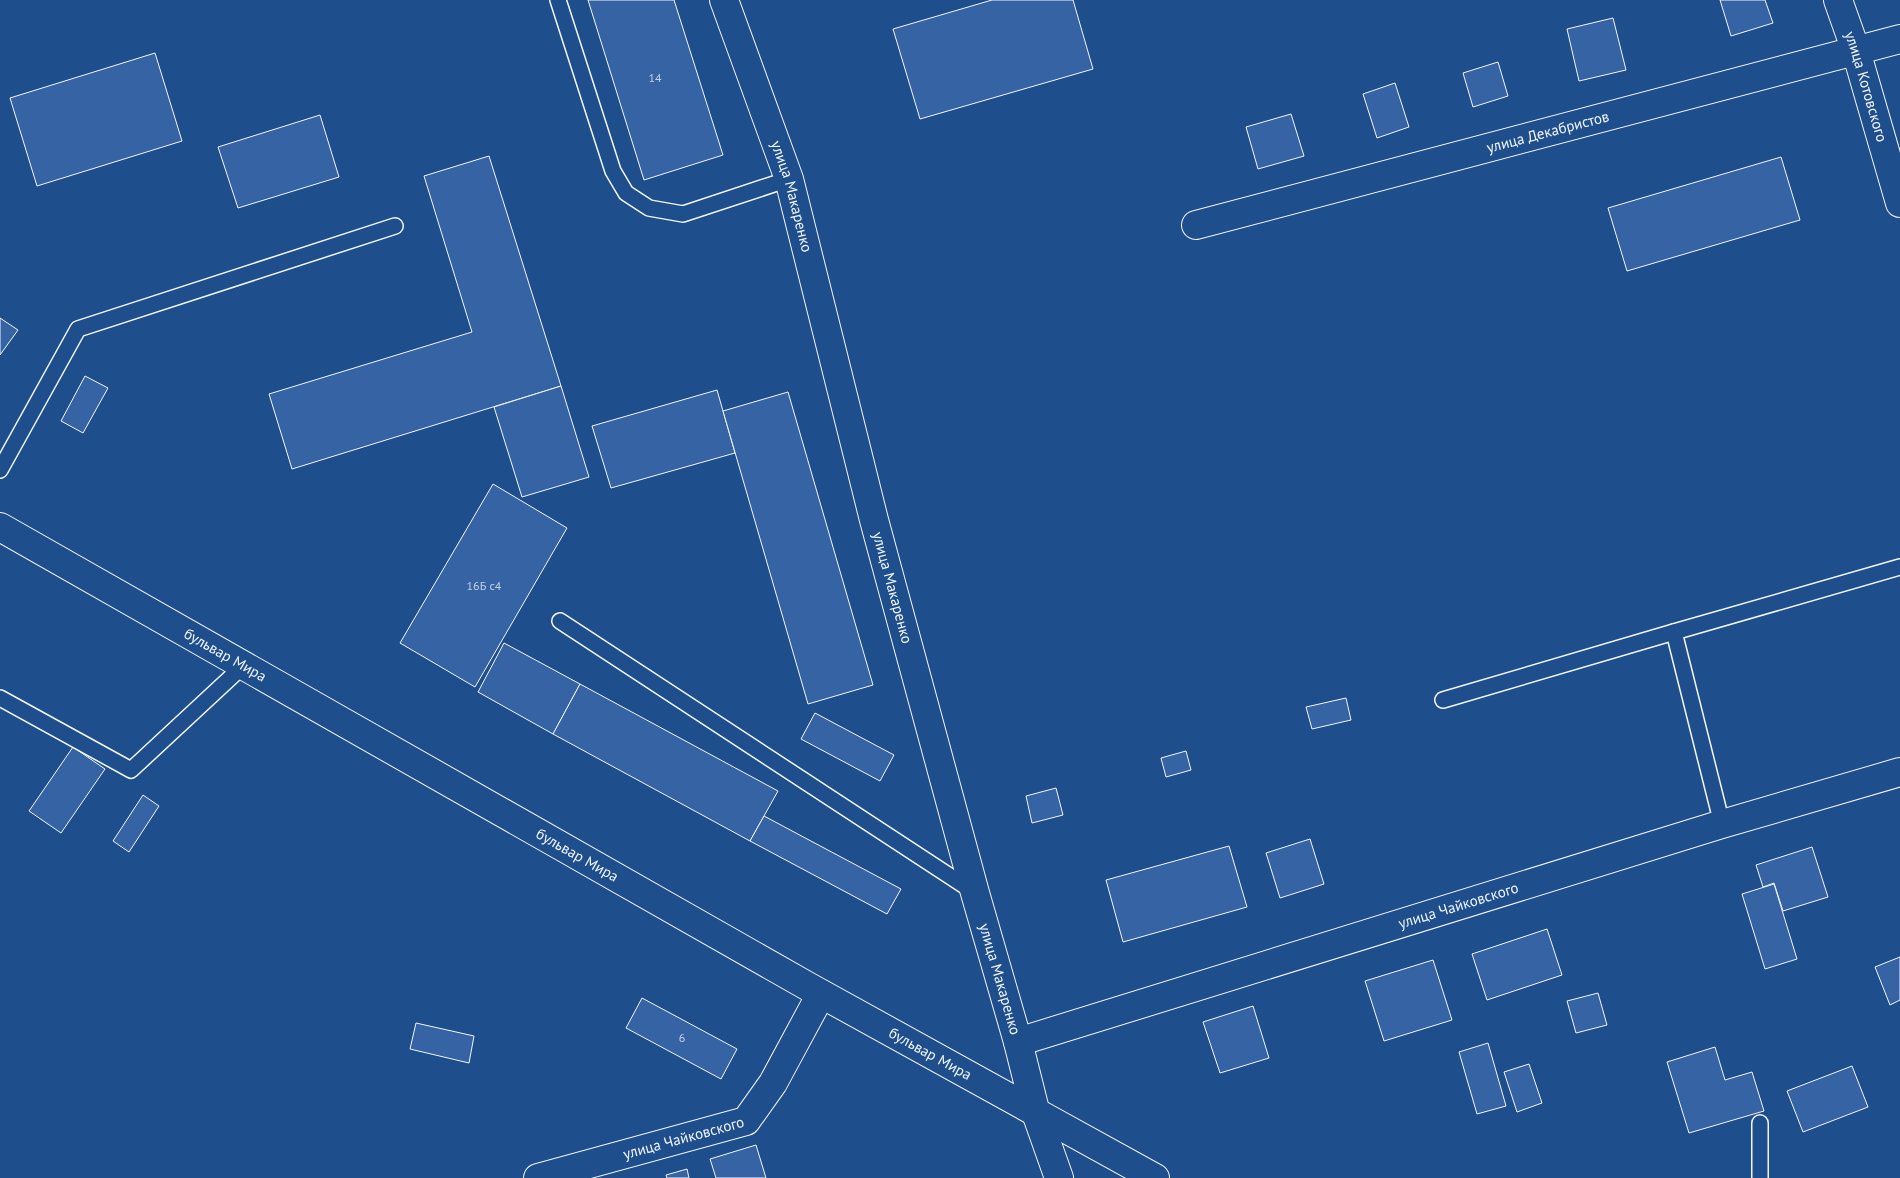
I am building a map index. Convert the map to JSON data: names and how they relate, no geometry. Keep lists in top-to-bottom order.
{
  "streets": {
    "street": [
      "улица Котовского",
      "улица Декабристов",
      "улица Макаренко",
      "бульвар Мира",
      "улица Чайковского"
    ]
  },
  "crossings": [
    ["улица Котовского", "улица Декабристов"],
    ["улица Макаренко", "бульвар Мира"],
    ["улица Макаренко", "улица Чайковского"],
    ["бульвар Мира", "улица Чайковского"]
  ],
  "house_numbers": ["14", "16Б с4", "6"]
}
